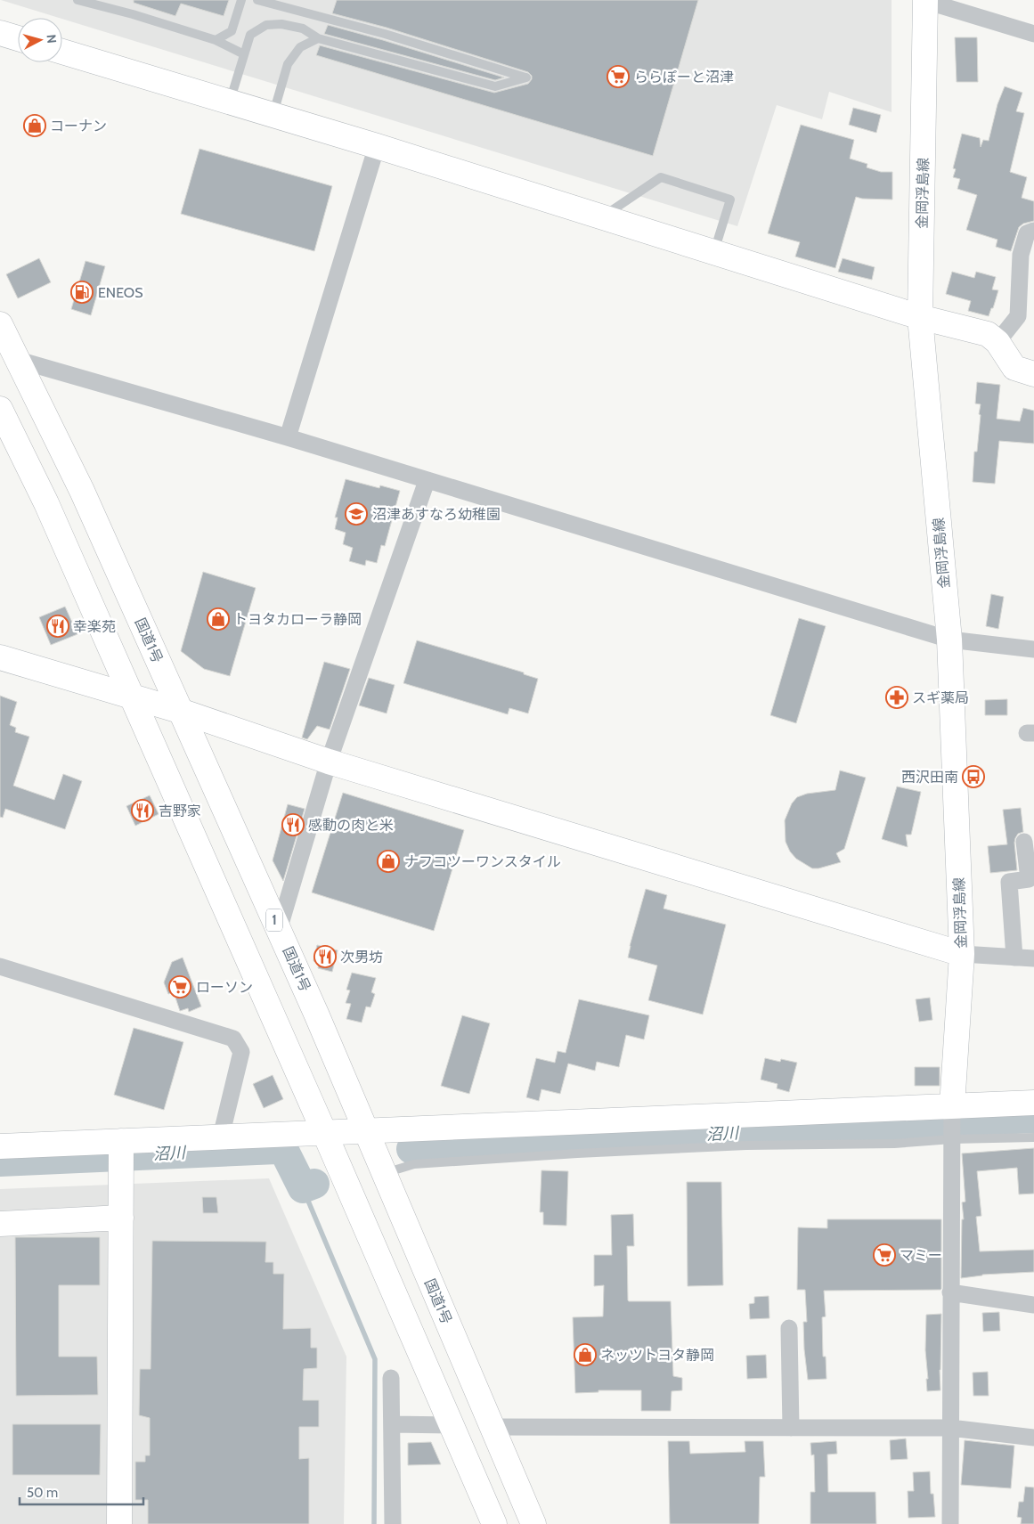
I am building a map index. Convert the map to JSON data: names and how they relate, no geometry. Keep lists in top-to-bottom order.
{
  "streets": {
    "main road": ["金岡浮島線", "国道1号", "1"]
  },
  "water": ["沼川"],
  "places": {
    "supermarket": ["ららぽーと沼津", "ローソン", "マミー"],
    "shop": [
      "コーナン",
      "トヨタカローラ静岡",
      "ナフコツーワンスタイル",
      "ネッツトヨタ静岡"
    ],
    "fuel station": ["ENEOS"],
    "school or university": ["沼津あすなろ幼稚園"],
    "restaurant": [
      "幸楽苑",
      "吉野家",
      "感動の肉と米",
      "次男坊"
    ],
    "pharmacy": ["スギ薬局"],
    "bus stop": ["西沢田南"]
  },
  "scale_bar": "50 m",
  "north": "right"
}
